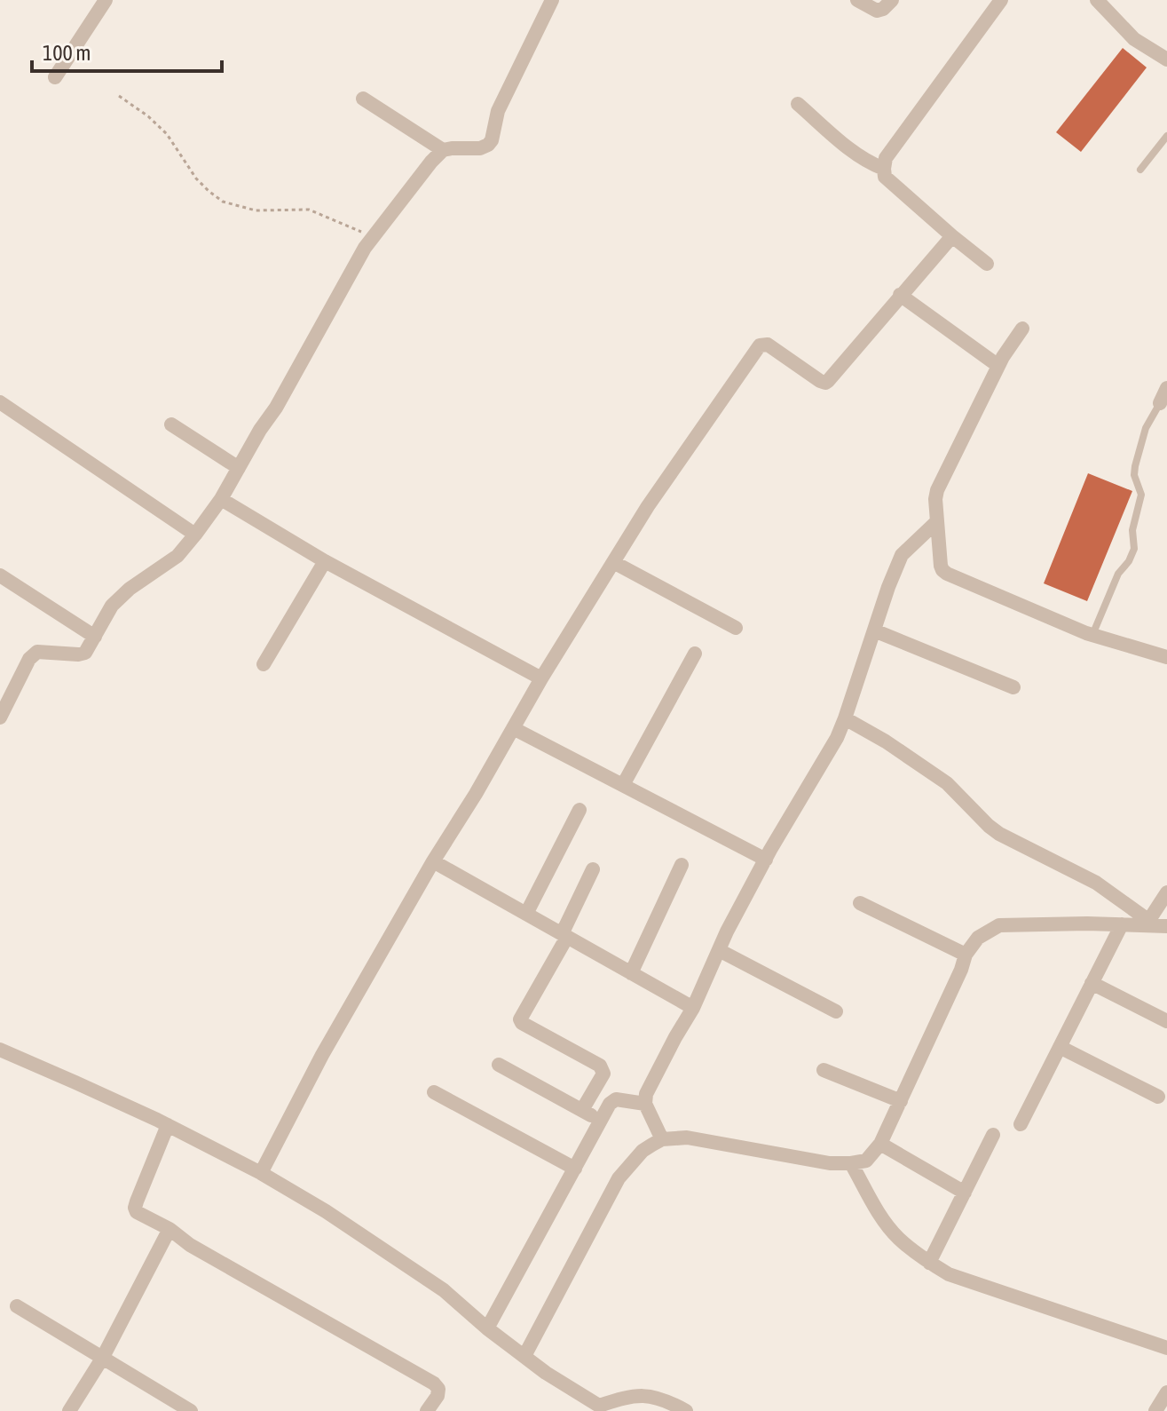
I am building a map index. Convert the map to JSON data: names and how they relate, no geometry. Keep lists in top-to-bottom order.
{
  "scale_bar": "100 m"
}
